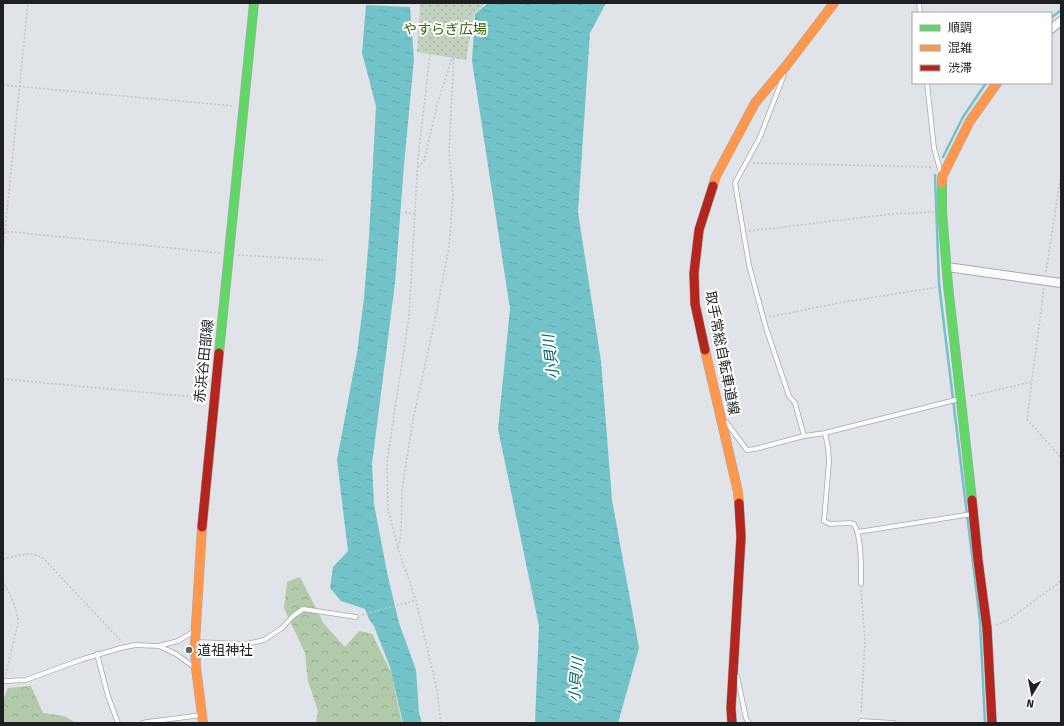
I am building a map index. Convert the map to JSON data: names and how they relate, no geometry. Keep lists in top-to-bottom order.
{
  "streets": {
    "street": ["取手常総自転車道線", "赤浜谷田部線"]
  },
  "water": ["小貝川"],
  "parks": ["やすらぎ広場"],
  "places": ["道祖神社"],
  "legend": ["順調", "混雑", "渋滞"],
  "north": "bottom"
}
